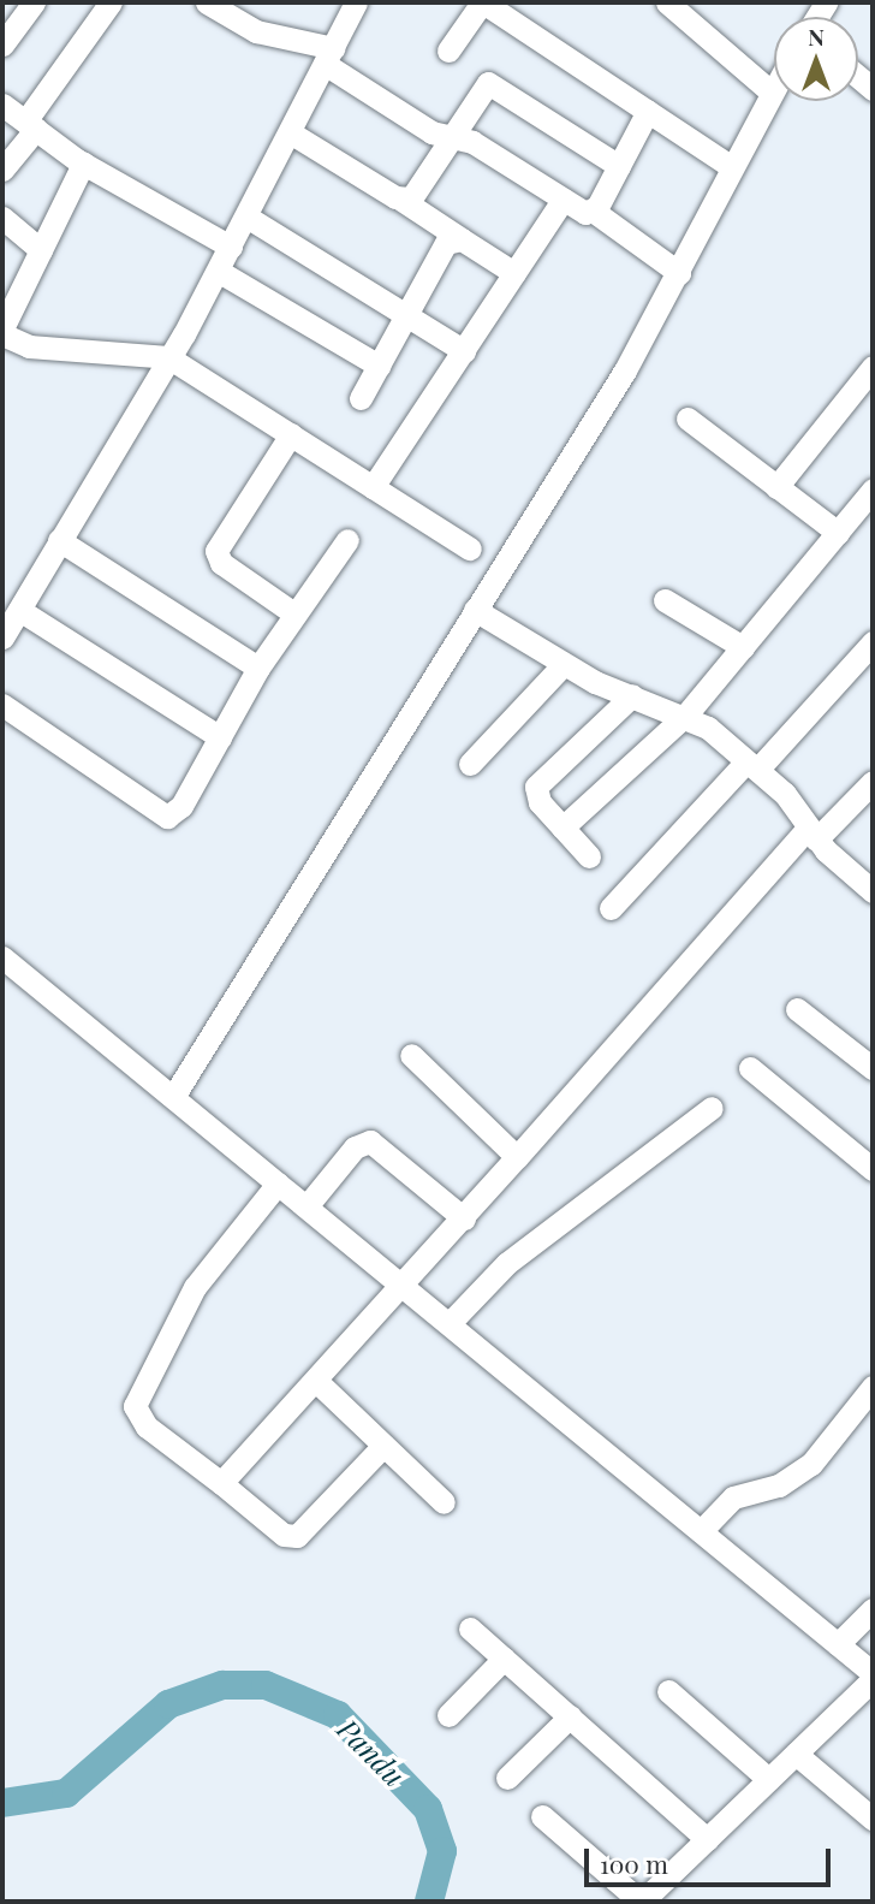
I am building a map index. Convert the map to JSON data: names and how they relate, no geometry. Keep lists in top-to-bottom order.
{
  "water": ["Pandu"],
  "scale_bar": "100 m",
  "north": "top"
}
